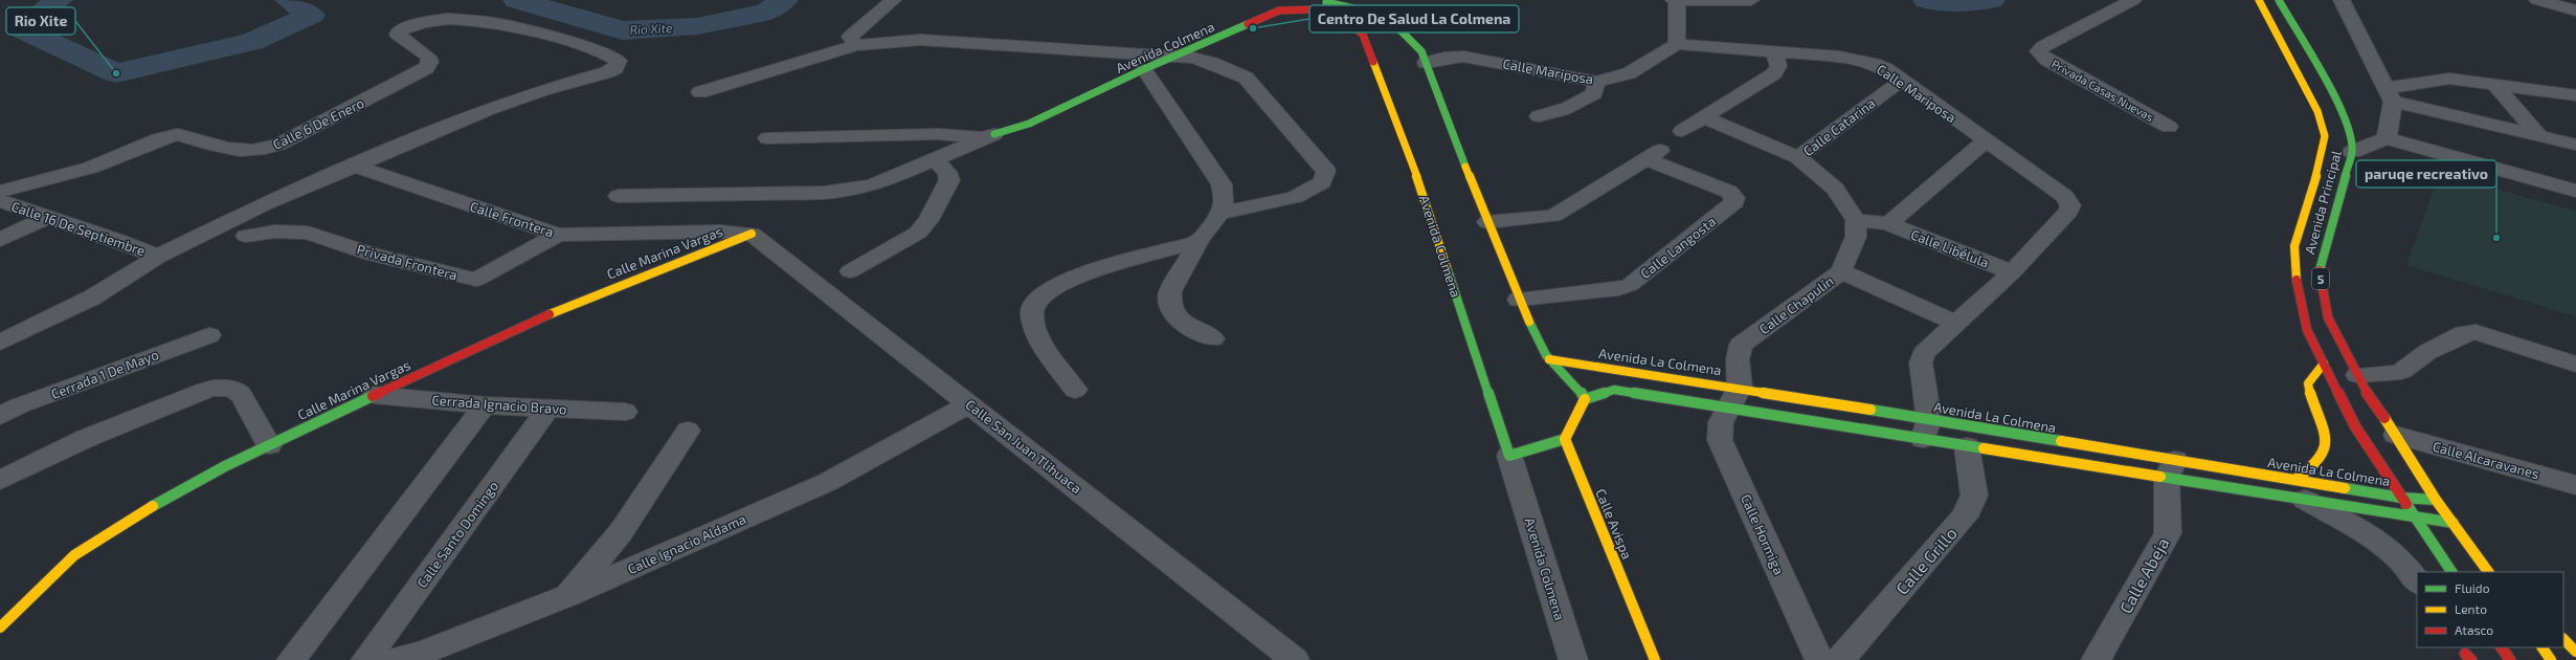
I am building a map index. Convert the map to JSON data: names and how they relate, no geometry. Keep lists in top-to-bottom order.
{
  "streets": {
    "street": [
      "Avenida Colmena",
      "Calle Mariposa",
      "Privada Casas Nuevas",
      "Calle 6 De Enero",
      "Calle Catarina",
      "Avenida Principal",
      "Calle Frontera",
      "Calle 16 De Septiembre",
      "Calle Langosta",
      "Calle Libélula",
      "Calle Marina Vargas",
      "Privada Frontera",
      "5",
      "Calle Chapulín",
      "Avenida La Colmena",
      "Cerrada 1 De Mayo",
      "Cerrada Ignacio Bravo",
      "Calle San Juan Tlihuaca",
      "Calle Alcaravanes",
      "Calle Avispa",
      "Calle Santo Domingo",
      "Calle Hormiga",
      "Calle Ignacio Aldama",
      "Calle Grillo",
      "Calle Abeja"
    ]
  },
  "crossings": [
    ["Calle Mariposa", "Calle Catarina"],
    ["Calle Mariposa", "Calle Libélula"],
    ["Calle Mariposa", "Calle Chapulín"],
    ["Calle Mariposa", "Avenida La Colmena"],
    ["Calle 6 De Enero", "Calle Frontera"],
    ["Avenida Principal", "5"],
    ["Avenida Principal", "Avenida La Colmena"],
    ["Avenida Principal", "Calle Alcaravanes"],
    ["Calle Frontera", "Calle Marina Vargas"],
    ["Calle Frontera", "Privada Frontera"],
    ["Calle Frontera", "Calle San Juan Tlihuaca"],
    ["Calle Marina Vargas", "Cerrada Ignacio Bravo"],
    ["Calle Marina Vargas", "Calle San Juan Tlihuaca"],
    ["Calle Chapulín", "Avenida La Colmena"],
    ["Calle Chapulín", "Calle Hormiga"],
    ["Avenida La Colmena", "Calle Hormiga"],
    ["Avenida La Colmena", "Calle Grillo"],
    ["Avenida La Colmena", "Calle Abeja"],
    ["Cerrada Ignacio Bravo", "Calle Santo Domingo"],
    ["Calle San Juan Tlihuaca", "Calle Ignacio Aldama"]
  ],
  "water": ["Rio Xite"],
  "places": ["Centro De Salud La Colmena", "Rio Xite", "paruqe recreativo"],
  "legend": ["Fluido", "Lento", "Atasco"]
}
